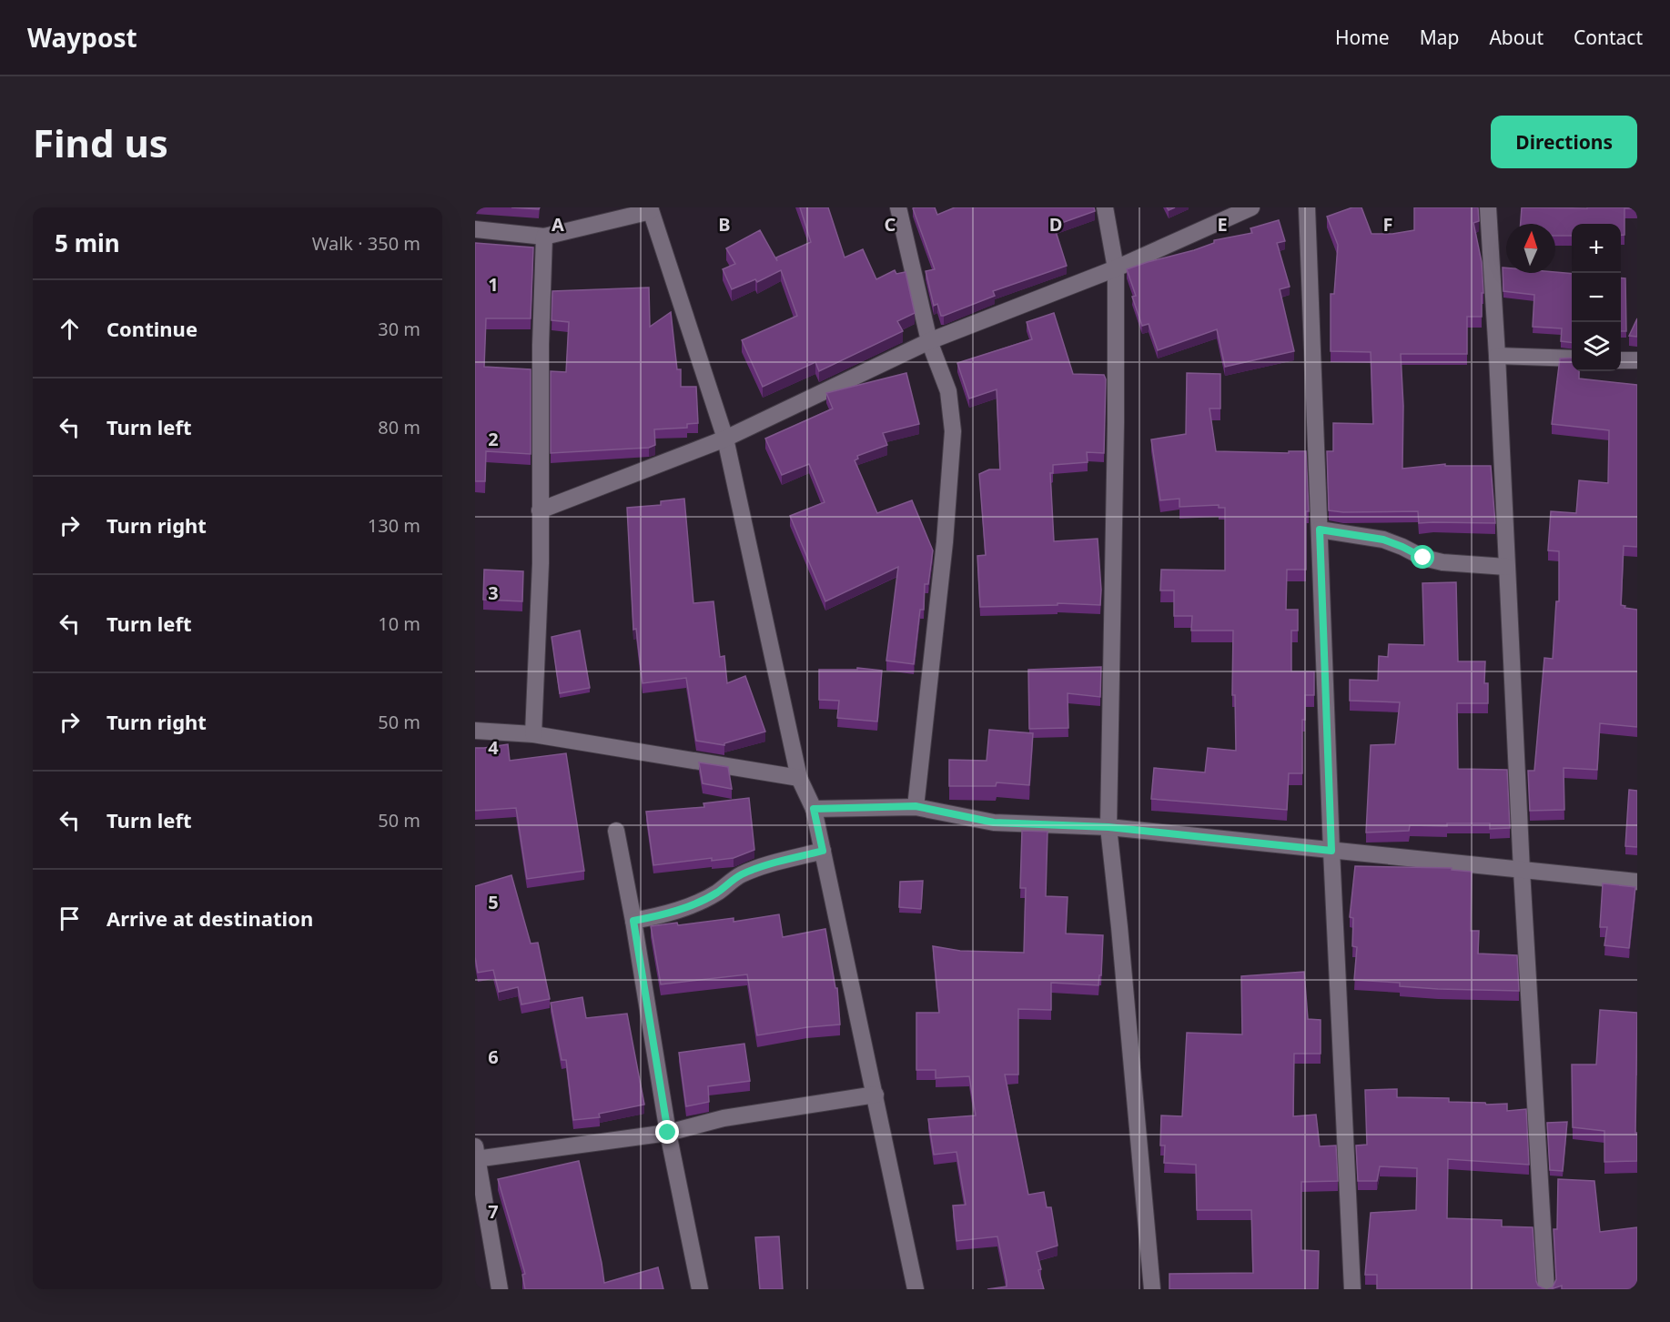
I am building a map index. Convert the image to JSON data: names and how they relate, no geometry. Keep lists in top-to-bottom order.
{
  "north": "top",
  "page": {
    "header": "Waypost",
    "nav": [
      "Home",
      "Map",
      "About",
      "Contact"
    ],
    "buttons": "Directions",
    "title": "Find us",
    "heading": ["5 min", "Walk · 350 m"],
    "map_buttons": ["+", "−"],
    "list": [
      ["Continue", "30 m"],
      ["Turn left", "80 m"],
      ["Turn right", "130 m"],
      ["Turn left", "10 m"],
      ["Turn right", "50 m"],
      ["Turn left", "50 m"],
      "Arrive at destination"
    ]
  },
  "grid": {
    "columns": [
      "A",
      "B",
      "C",
      "D",
      "E",
      "F"
    ],
    "rows": [
      "1",
      "2",
      "3",
      "4",
      "5",
      "6",
      "7"
    ]
  }
}
